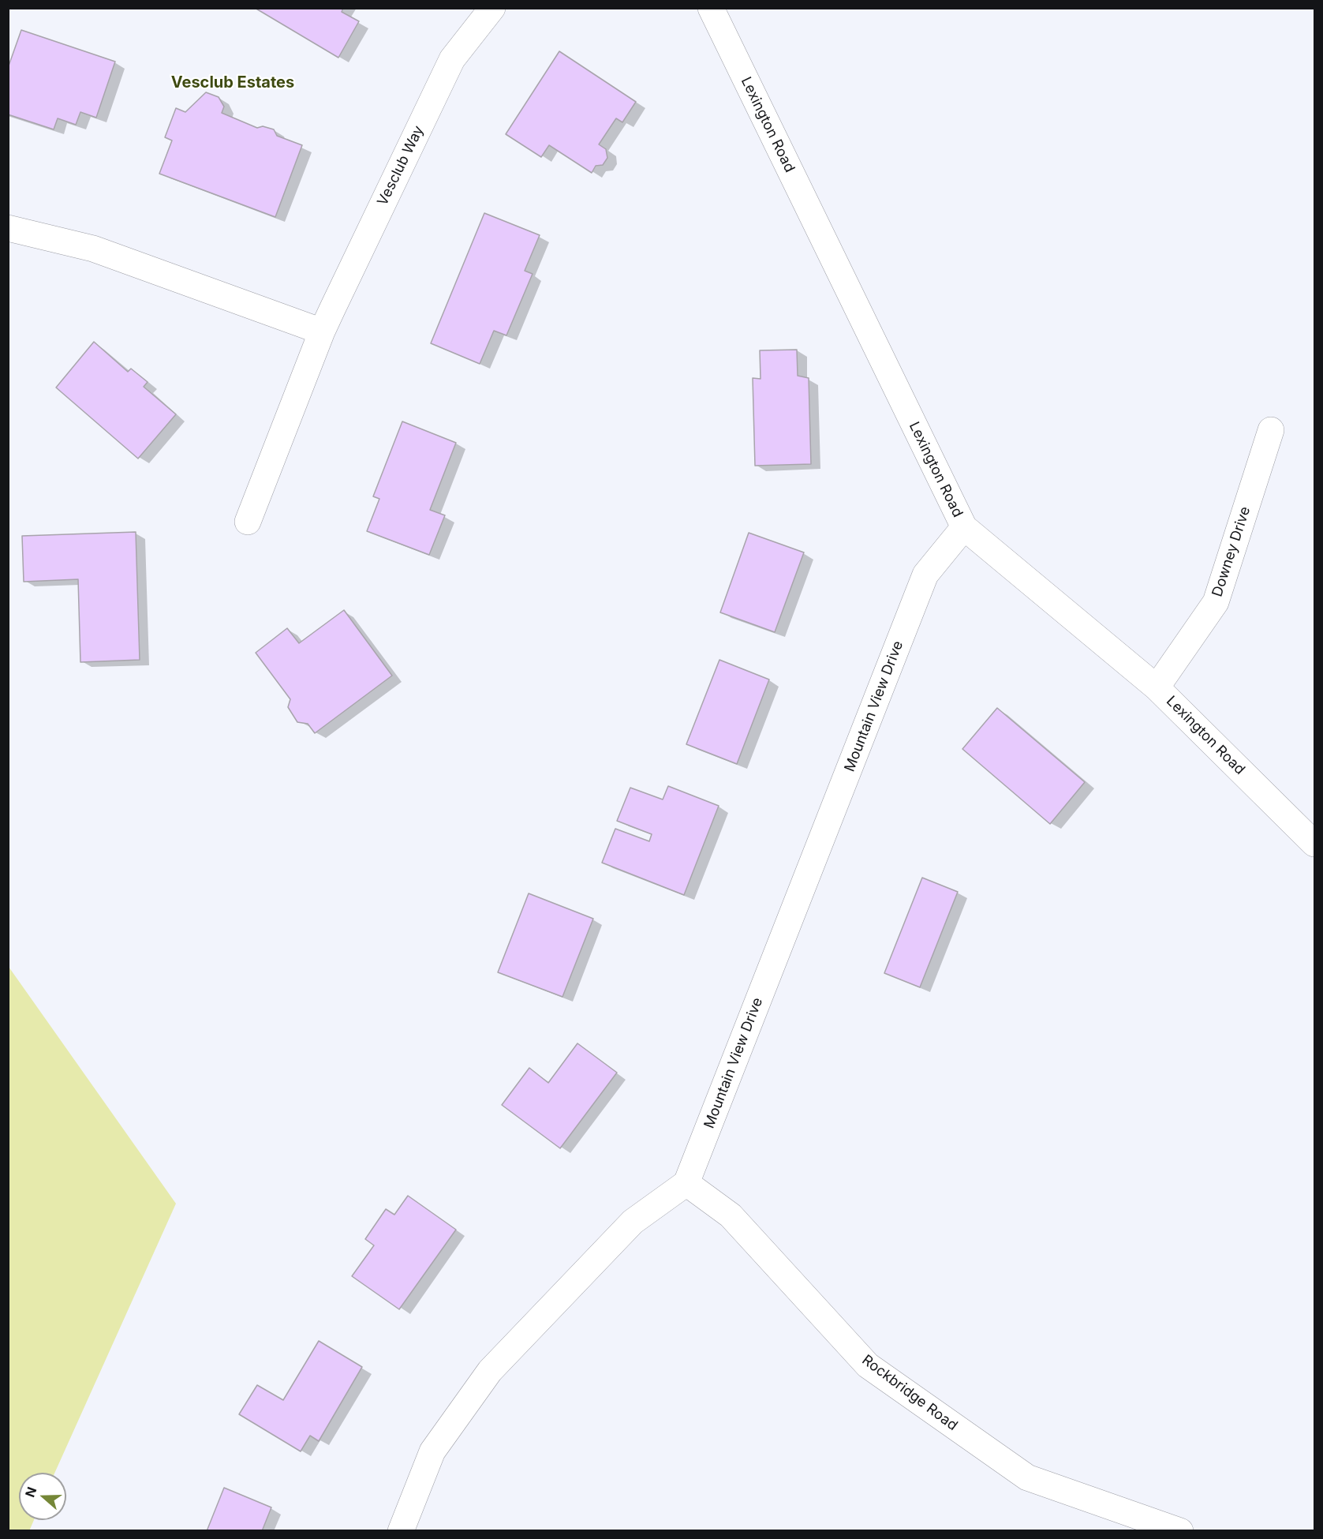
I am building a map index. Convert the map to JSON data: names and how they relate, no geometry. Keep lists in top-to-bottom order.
{
  "streets": {
    "street": [
      "Lexington Road",
      "Vesclub Way",
      "Downey Drive",
      "Mountain View Drive",
      "Rockbridge Road"
    ]
  },
  "crossings": [
    ["Lexington Road", "Downey Drive"],
    ["Lexington Road", "Mountain View Drive"],
    ["Mountain View Drive", "Rockbridge Road"]
  ],
  "districts": ["Vesclub Estates"],
  "north": "left"
}
